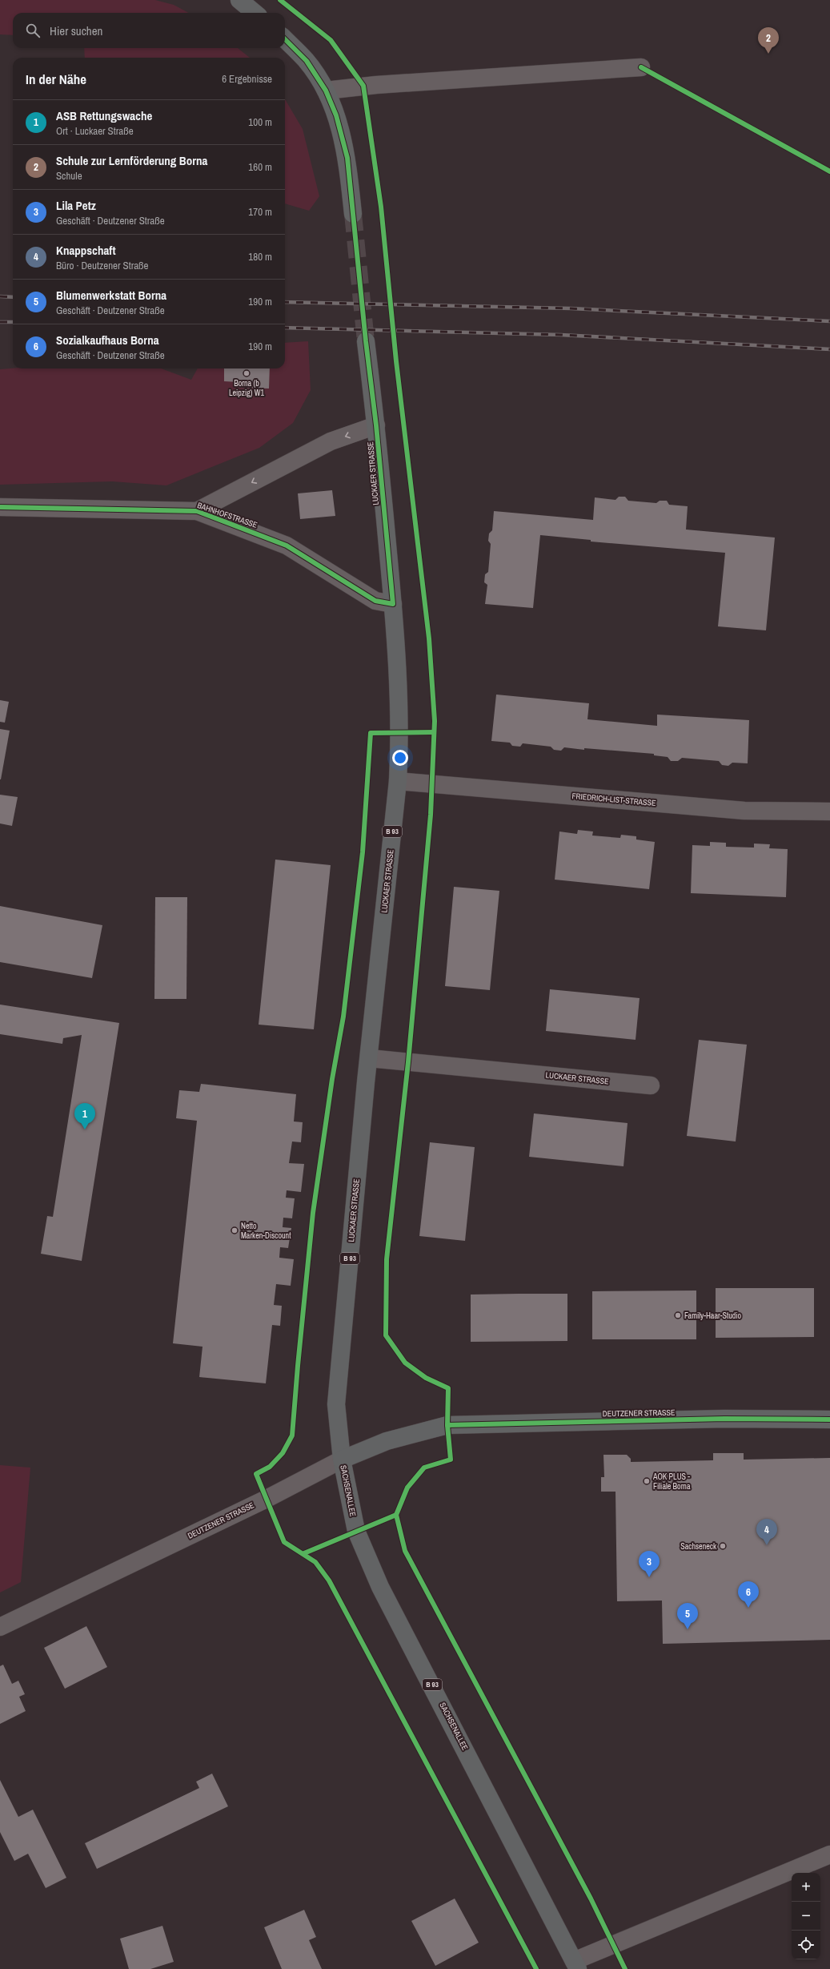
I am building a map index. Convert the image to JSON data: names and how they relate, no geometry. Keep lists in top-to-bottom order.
{
  "streets": {
    "main road": [
      "LUCKAER STRASSE",
      "B 93",
      "DEUTZENER STRASSE",
      "SACHSENALLEE"
    ],
    "street": ["BAHNHOFSTRASSE", "FRIEDRICH-LIST-STRASSE"]
  },
  "crossings": [
    ["LUCKAER STRASSE", "BAHNHOFSTRASSE"],
    ["LUCKAER STRASSE", "FRIEDRICH-LIST-STRASSE"],
    ["LUCKAER STRASSE", "DEUTZENER STRASSE"],
    ["LUCKAER STRASSE", "SACHSENALLEE"],
    ["DEUTZENER STRASSE", "SACHSENALLEE"]
  ],
  "places": [
    "Borna (b Leipzig) W1",
    "Netto Marken-Discount",
    "Family-Haar-Studio",
    "AOK PLUS - Filiale Borna",
    "Sachseneck"
  ],
  "page": {
    "search": "Hier suchen",
    "pins": [
      "2",
      "1",
      "4",
      "3",
      "6",
      "5"
    ],
    "heading": ["In der Nähe", "6 Ergebnisse"],
    "list": [
      {
        "mark": "1",
        "name": "ASB Rettungswache",
        "note": "Ort · Luckaer Straße",
        "value": "100 m"
      },
      {
        "mark": "2",
        "name": "Schule zur Lernförderung Borna",
        "note": "Schule",
        "value": "160 m"
      },
      {
        "mark": "3",
        "name": "Lila Petz",
        "note": "Geschäft · Deutzener Straße",
        "value": "170 m"
      },
      {
        "mark": "4",
        "name": "Knappschaft",
        "note": "Büro · Deutzener Straße",
        "value": "180 m"
      },
      {
        "mark": "5",
        "name": "Blumenwerkstatt Borna",
        "note": "Geschäft · Deutzener Straße",
        "value": "190 m"
      },
      {
        "mark": "6",
        "name": "Sozialkaufhaus Borna",
        "note": "Geschäft · Deutzener Straße",
        "value": "190 m"
      }
    ],
    "map_buttons": ["+", "−"]
  }
}
